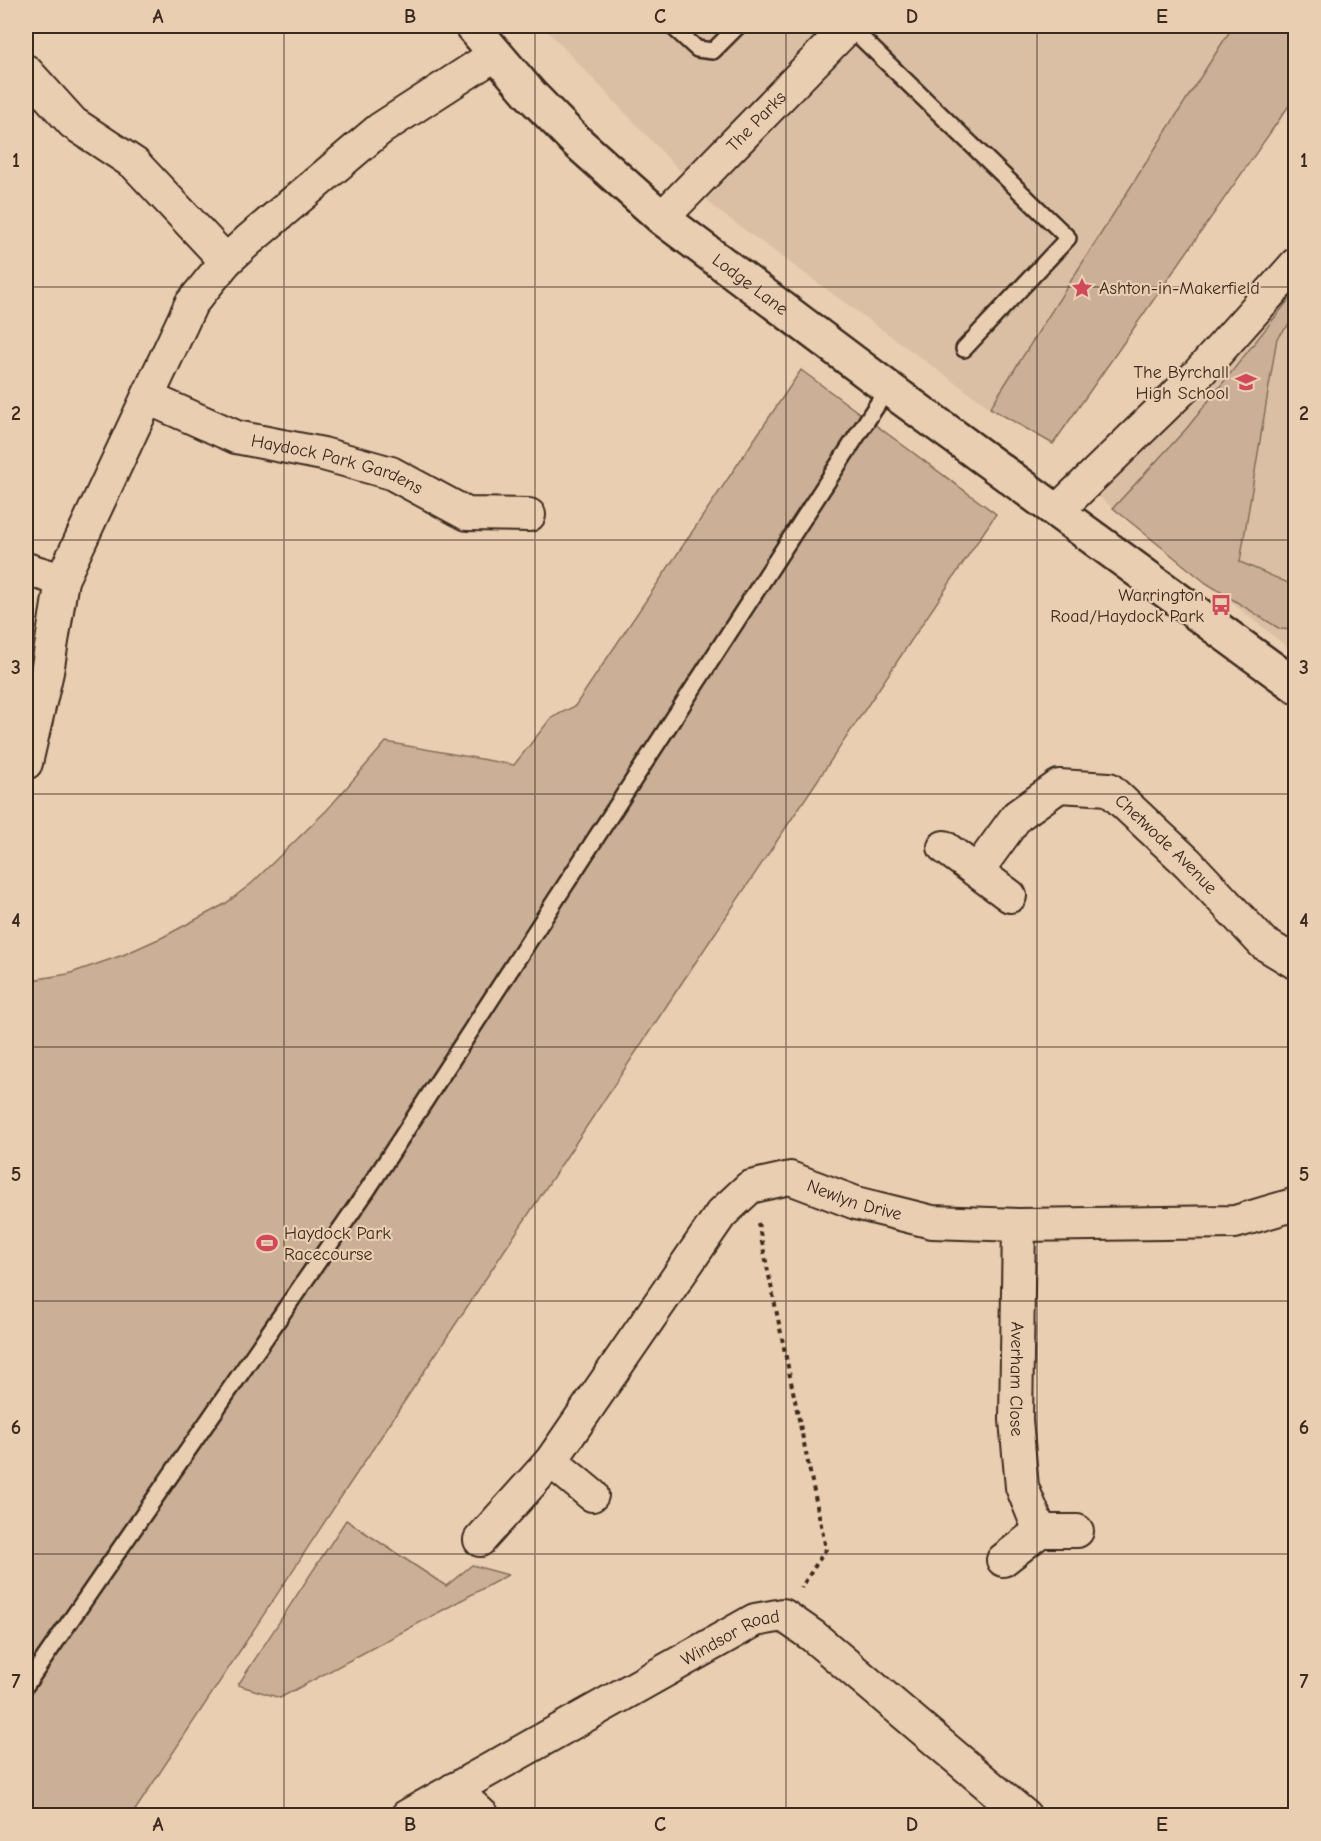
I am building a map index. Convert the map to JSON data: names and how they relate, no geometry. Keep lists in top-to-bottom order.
{
  "streets": {
    "main road": ["Lodge Lane"],
    "street": [
      "The Parks",
      "Haydock Park Gardens",
      "Chetwode Avenue",
      "Newlyn Drive",
      "Averham Close",
      "Windsor Road"
    ]
  },
  "crossings": [
    ["The Parks", "Lodge Lane"],
    ["Newlyn Drive", "Averham Close"]
  ],
  "places": {
    "place": ["Ashton-in-Makerfield"],
    "school or university": ["The Byrchall High School"],
    "bus stop": ["Warrington Road/Haydock Park"],
    "sports": ["Haydock Park Racecourse"]
  },
  "grid": {
    "columns": [
      "A",
      "B",
      "C",
      "D",
      "E"
    ],
    "rows": [
      "1",
      "2",
      "3",
      "4",
      "5",
      "6",
      "7"
    ]
  }
}
